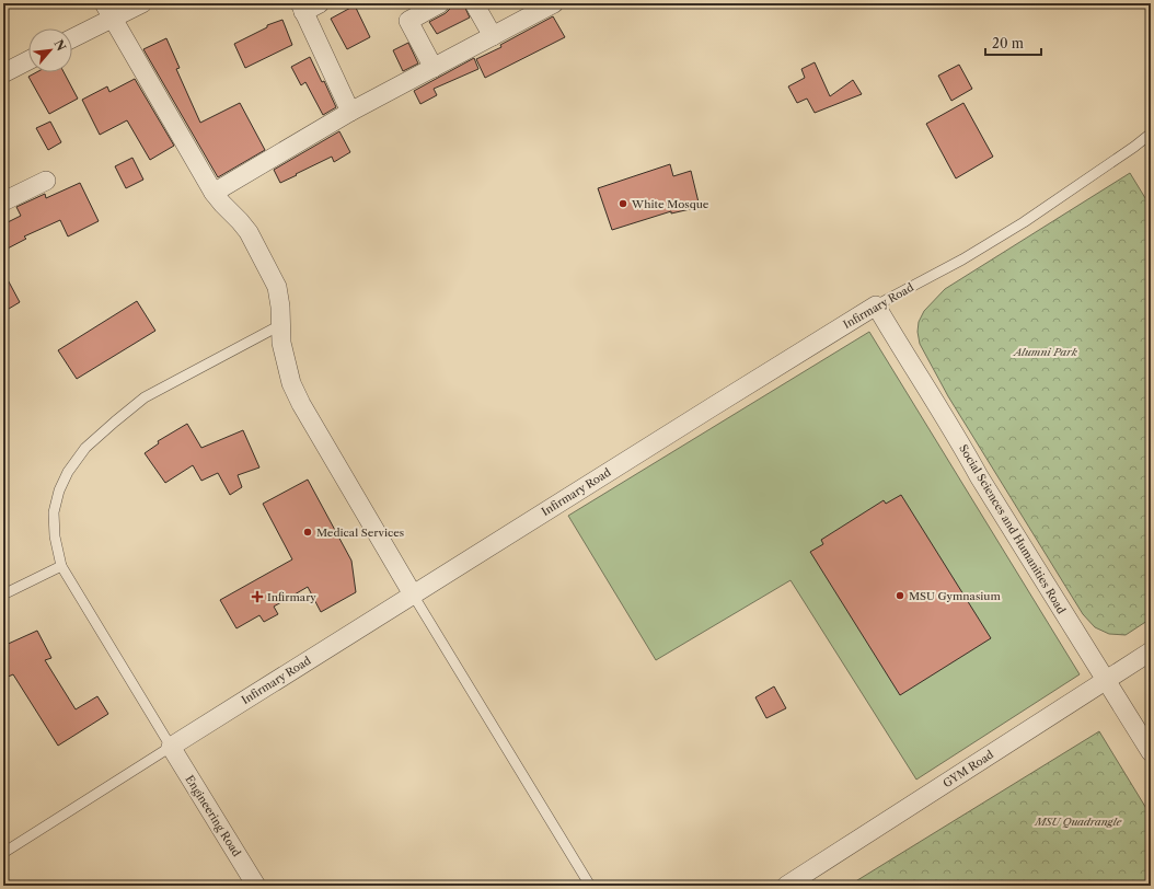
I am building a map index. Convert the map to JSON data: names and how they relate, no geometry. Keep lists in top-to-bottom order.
{
  "streets": {
    "street": [
      "Infirmary Road",
      "Social Sciences and Humanities Road",
      "GYM Road",
      "Engineering Road"
    ]
  },
  "crossings": [
    ["Infirmary Road", "Social Sciences and Humanities Road"],
    ["Infirmary Road", "Engineering Road"],
    ["Social Sciences and Humanities Road", "GYM Road"]
  ],
  "parks": ["Alumni Park", "MSU Quadrangle"],
  "places": {
    "other": ["White Mosque", "Medical Services", "MSU Gymnasium"],
    "health": ["Infirmary"]
  },
  "scale_bar": "20 m",
  "north": "top right"
}
